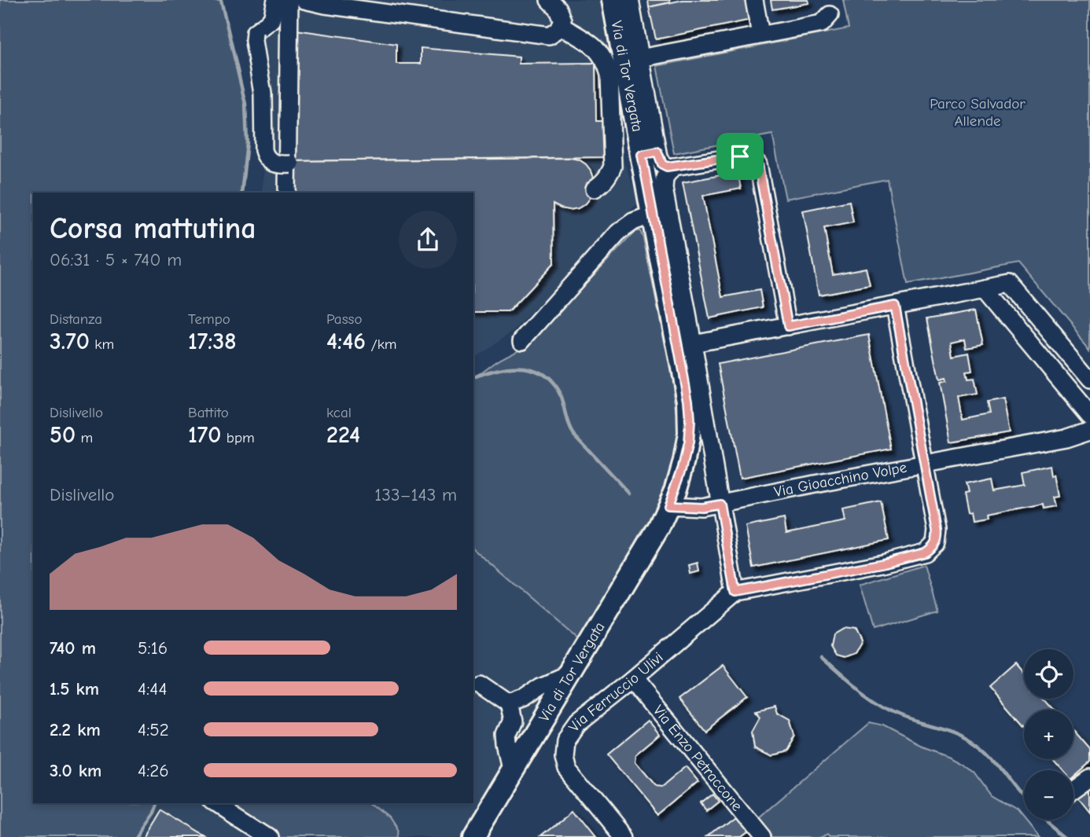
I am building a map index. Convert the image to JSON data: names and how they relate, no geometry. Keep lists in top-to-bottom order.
{
  "streets": {
    "main road": ["Via di Tor Vergata"],
    "street": ["Via Gioacchino Volpe", "Via Ferruccio Ulivi", "Via Enzo Petraccone"]
  },
  "crossings": [
    ["Via Ferruccio Ulivi", "Via Enzo Petraccone"]
  ],
  "parks": ["Parco Salvador Allende"],
  "page": {
    "heading": ["Corsa mattutina", "06:31 · 5 × 740 m"],
    "stats": [
      ["Distanza", "3.70 km"],
      ["Tempo", "17:38"],
      ["Passo", "4:46 /km"],
      ["Dislivello", "50 m"],
      ["Battito", "170 bpm"],
      ["kcal", "224"]
    ],
    "chart": ["Dislivello", "133–143 m"],
    "list": [
      {
        "name": "740 m",
        "note": "5:16"
      },
      {
        "name": "1.5 km",
        "note": "4:44"
      },
      {
        "name": "2.2 km",
        "note": "4:52"
      },
      {
        "name": "3.0 km",
        "note": "4:26"
      }
    ],
    "map_buttons": ["+", "−"]
  }
}
